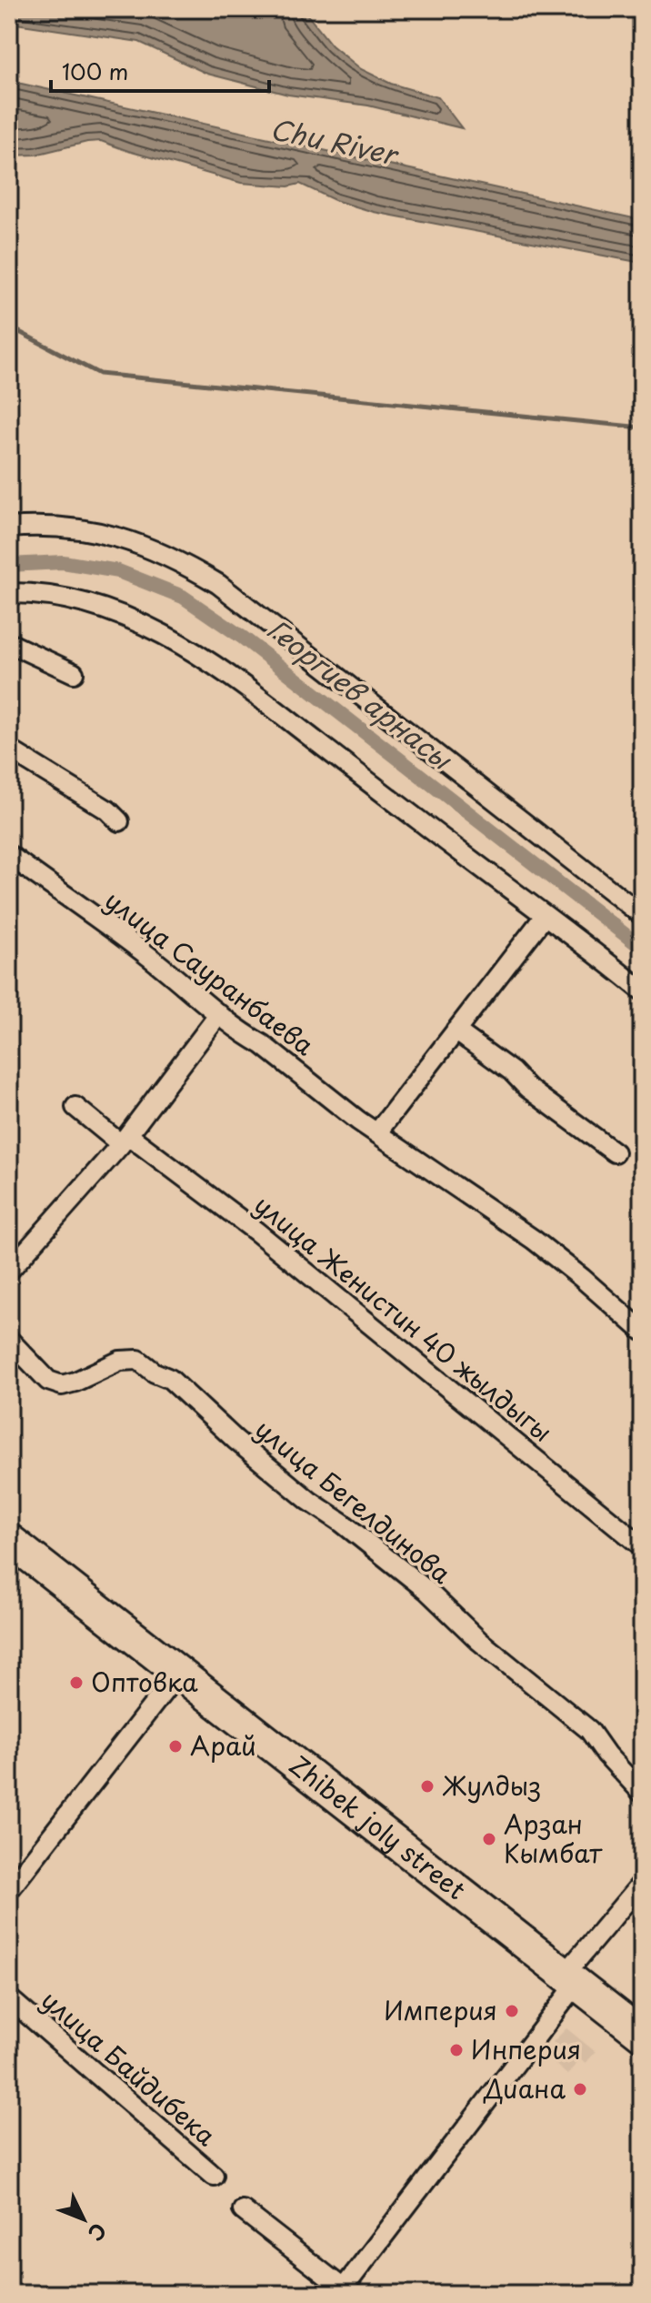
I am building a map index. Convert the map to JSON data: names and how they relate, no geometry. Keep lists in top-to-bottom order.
{
  "streets": {
    "highway": ["Zhibek joly street"],
    "street": [
      "улица Сауранбаева",
      "улица Женистин 40 жылдыгы",
      "улица Бегелдинова",
      "улица Байдибека"
    ]
  },
  "water": ["Chu River", "Георгиев арнасы"],
  "places": [
    "Оптовка",
    "Арай",
    "Жулдыз",
    "Арзан Кымбат",
    "Империя",
    "Инперия",
    "Диана"
  ],
  "scale_bar": "100 m",
  "north": "bottom right"
}
